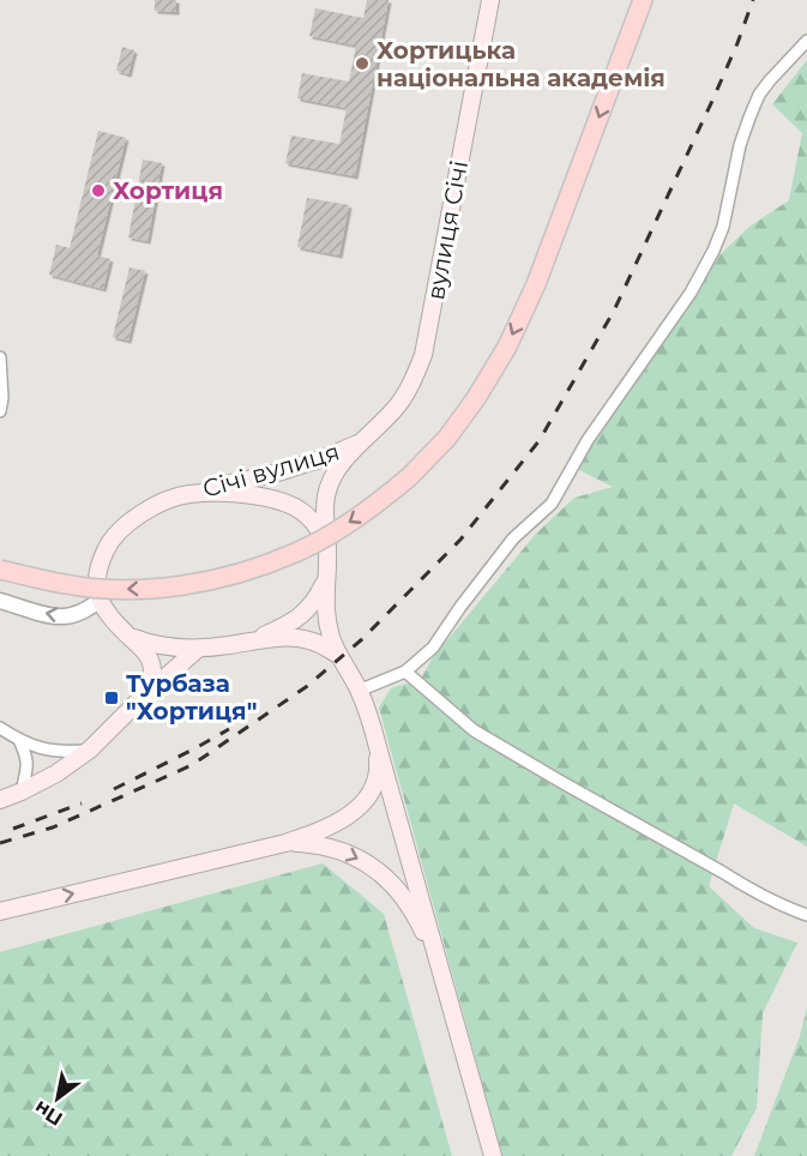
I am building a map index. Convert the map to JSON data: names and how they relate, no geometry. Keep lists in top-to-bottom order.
{
  "streets": {
    "main road": ["вулиця Січі", "Січі вулиця"]
  },
  "crossings": [
    ["вулиця Січі", "Січі вулиця"]
  ],
  "places": {
    "other": ["Хортицька національна академія", "Хортиця"],
    "transit": ["Турбаза \"Хортиця\""]
  },
  "north": "bottom left"
}
